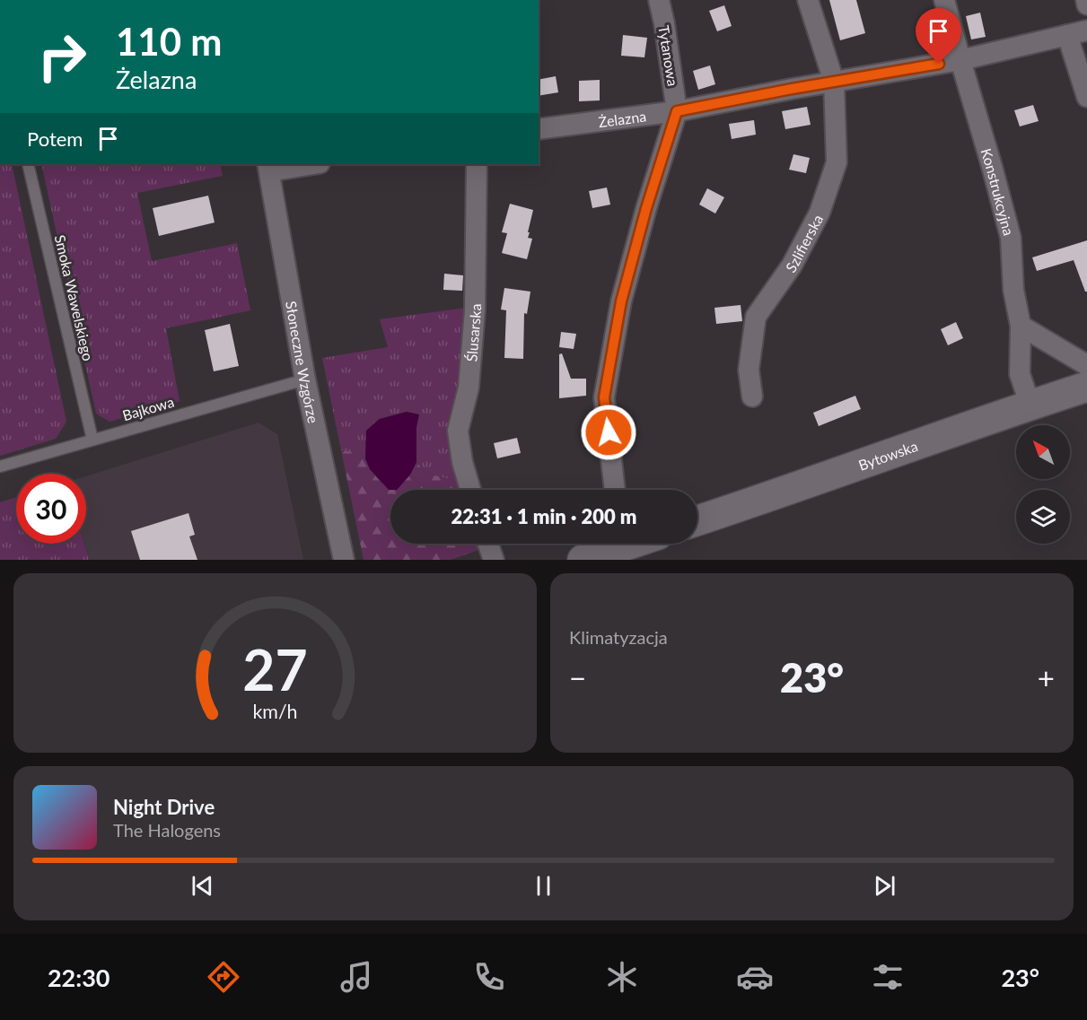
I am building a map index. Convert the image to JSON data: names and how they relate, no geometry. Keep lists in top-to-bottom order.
{
  "streets": {
    "main road": ["Bytowska"],
    "street": [
      "Tytanowa",
      "Żelazna",
      "Konstrukcyjna",
      "Szlifierska",
      "Ślusarska",
      "Słoneczne Wzgórze"
    ],
    "lane": ["Smoka Wawelskiego", "Bajkowa"]
  },
  "crossings": [
    ["Tytanowa", "Żelazna"],
    ["Żelazna", "Konstrukcyjna"],
    ["Żelazna", "Szlifierska"],
    ["Konstrukcyjna", "Bytowska"],
    ["Smoka Wawelskiego", "Bajkowa"],
    ["Słoneczne Wzgórze", "Bajkowa"]
  ],
  "north": "top left",
  "page": {
    "turn": ["110 m", "Żelazna"],
    "then": "Potem",
    "limit": "30",
    "trip": "22:31 · 1 min · 200 m",
    "tile": "Klimatyzacja",
    "heat": ["−", "23°", "+"],
    "song": ["Night Drive", "The Halogens"],
    "tabs": ["22:30", "23°"],
    "gauge": ["27", "km/h"]
  }
}
